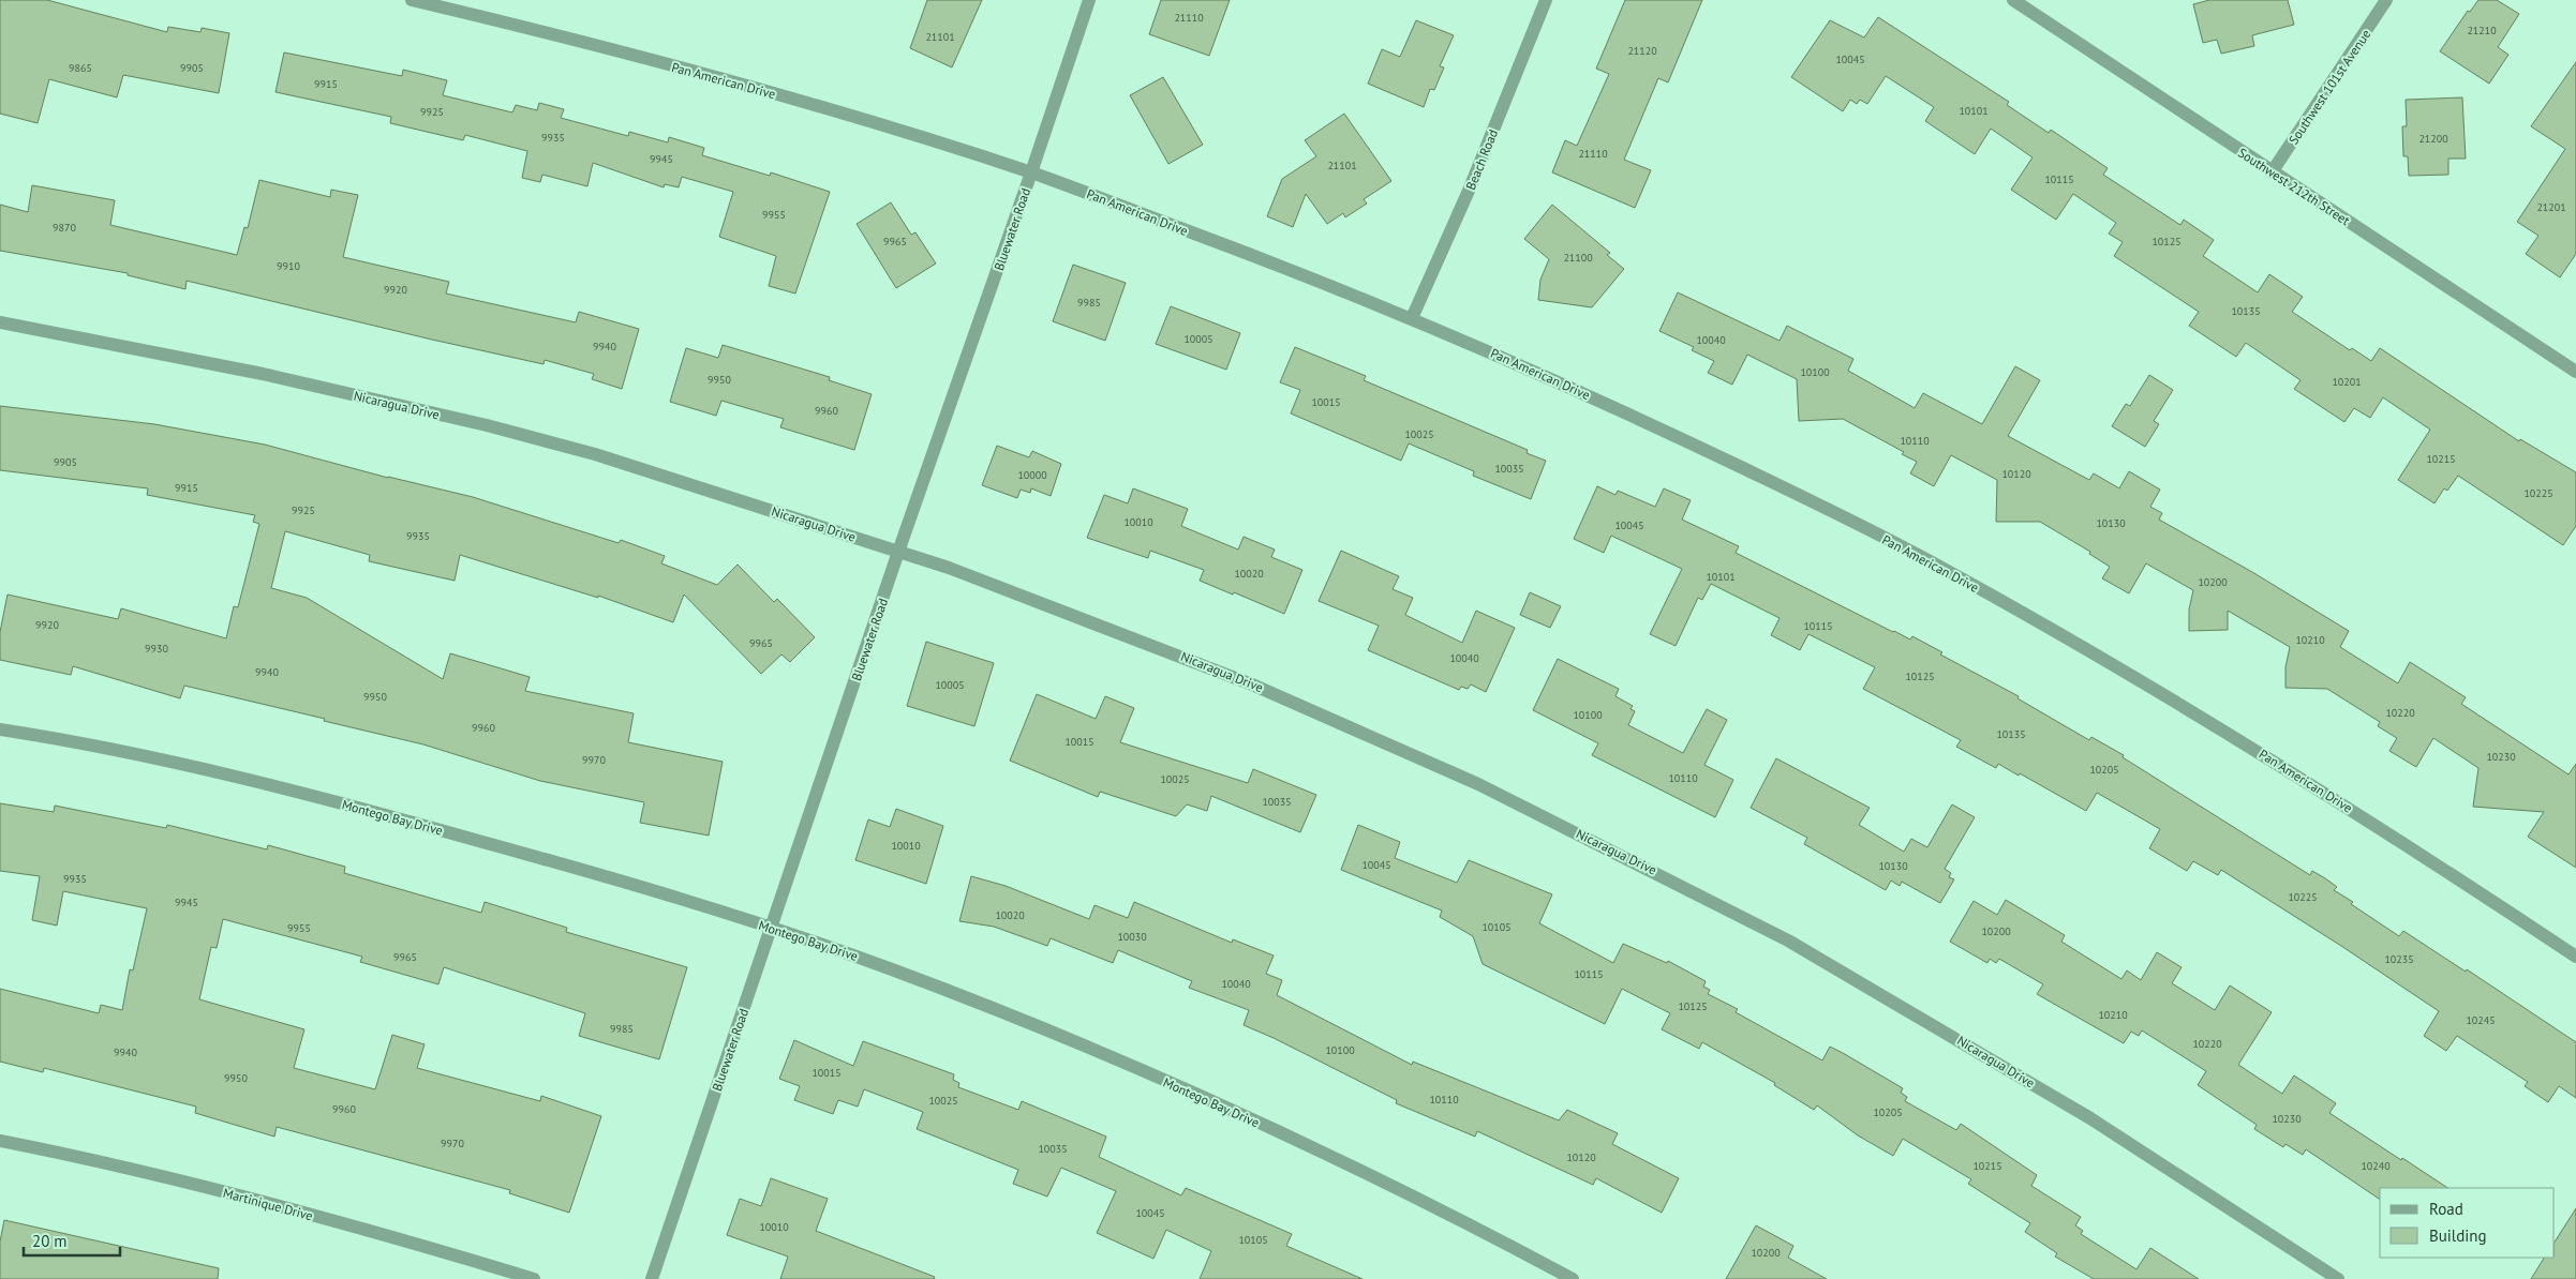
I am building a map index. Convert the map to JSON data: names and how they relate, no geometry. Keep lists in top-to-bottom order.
{
  "streets": {
    "street": [
      "Pan American Drive",
      "Southwest 101st Avenue",
      "Beach Road",
      "Southwest 212th Street",
      "Bluewater Road",
      "Nicaragua Drive",
      "Montego Bay Drive",
      "Martinique Drive"
    ]
  },
  "crossings": [
    ["Pan American Drive", "Beach Road"],
    ["Pan American Drive", "Bluewater Road"],
    ["Southwest 101st Avenue", "Southwest 212th Street"],
    ["Bluewater Road", "Nicaragua Drive"],
    ["Bluewater Road", "Montego Bay Drive"]
  ],
  "house_numbers": [
    "21110",
    "21210",
    "21101",
    "21120",
    "10045",
    "9865",
    "9905",
    "9915",
    "10101",
    "9925",
    "9935",
    "21200",
    "21110",
    "9945",
    "21101",
    "10115",
    "21201",
    "9955",
    "9870",
    "9965",
    "10125",
    "21100",
    "9910",
    "9920",
    "9985",
    "10135",
    "10005",
    "10040",
    "9940",
    "10100",
    "9950",
    "10201",
    "10015",
    "9960",
    "10025",
    "10110",
    "10215",
    "9905",
    "10035",
    "10120",
    "10000",
    "9915",
    "10225",
    "9925",
    "10010",
    "10130",
    "10045",
    "9935",
    "10020",
    "10101",
    "10200",
    "9920",
    "10115",
    "10210",
    "9965",
    "9930",
    "10040",
    "9940",
    "10125",
    "10005",
    "9950",
    "10220",
    "10100",
    "9960",
    "10135",
    "10015",
    "10230",
    "9970",
    "10205",
    "10110",
    "10025",
    "10035",
    "10010",
    "10045",
    "10130",
    "9935",
    "10225",
    "9945",
    "10020",
    "10105",
    "9955",
    "10200",
    "10030",
    "9965",
    "10235",
    "10115",
    "10040",
    "10125",
    "10210",
    "10245",
    "9985",
    "10220",
    "10100",
    "9940",
    "10015",
    "9950",
    "10110",
    "10025",
    "9960",
    "10205",
    "10230",
    "9970",
    "10035",
    "10120",
    "10215",
    "10240",
    "10045",
    "10010",
    "10105",
    "10200"
  ],
  "legend": ["Road", "Building"],
  "scale_bar": "20 m"
}
